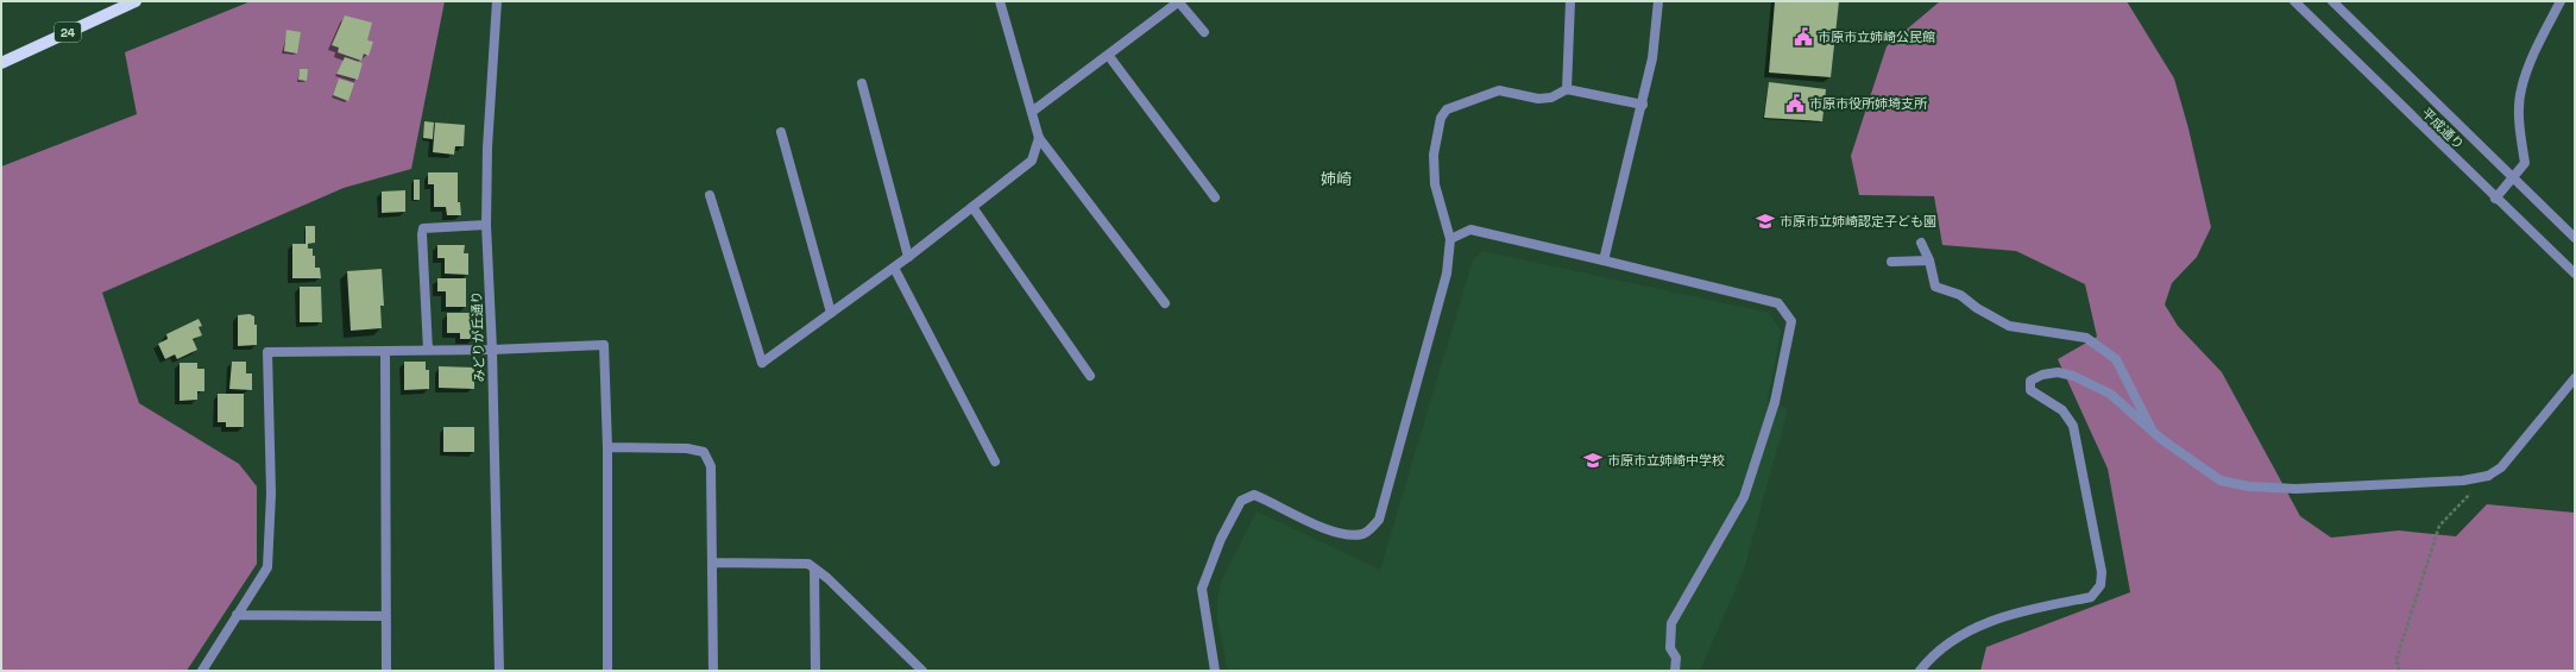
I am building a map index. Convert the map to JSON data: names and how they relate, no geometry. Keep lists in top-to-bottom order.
{
  "streets": {
    "main road": ["24"],
    "street": ["平成通り", "みどりが丘通り"]
  },
  "districts": ["姉崎"],
  "places": {
    "public building": ["市原市立姉崎公民館", "市原市役所姉埼支所"],
    "school or university": ["市原市立姉崎認定子ども園", "市原市立姉崎中学校"]
  }
}
